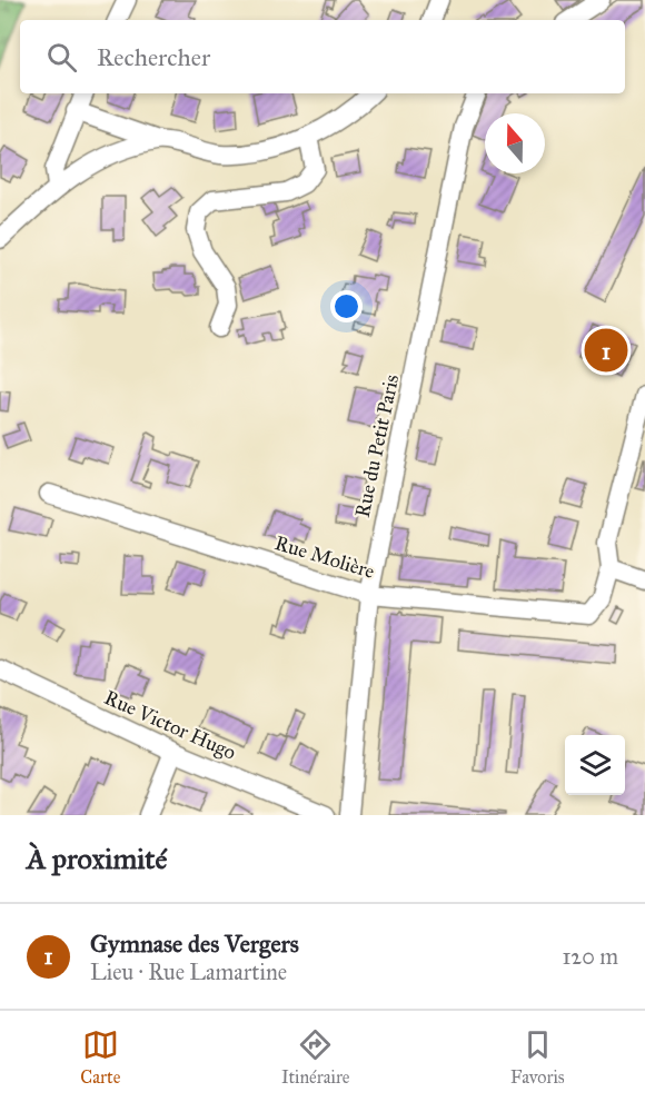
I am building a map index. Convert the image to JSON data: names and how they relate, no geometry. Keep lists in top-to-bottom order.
{
  "streets": {
    "street": ["Rue du Petit Paris", "Rue Molière", "Rue Victor Hugo"]
  },
  "crossings": [
    ["Rue du Petit Paris", "Rue Molière"]
  ],
  "north": "top",
  "page": {
    "search": "Rechercher",
    "pins": "1",
    "heading": "À proximité",
    "list": [
      {
        "mark": "1",
        "name": "Gymnase des Vergers",
        "note": "Lieu · Rue Lamartine",
        "value": "120 m"
      }
    ],
    "nav": ["Carte", "Itinéraire", "Favoris"]
  }
}
